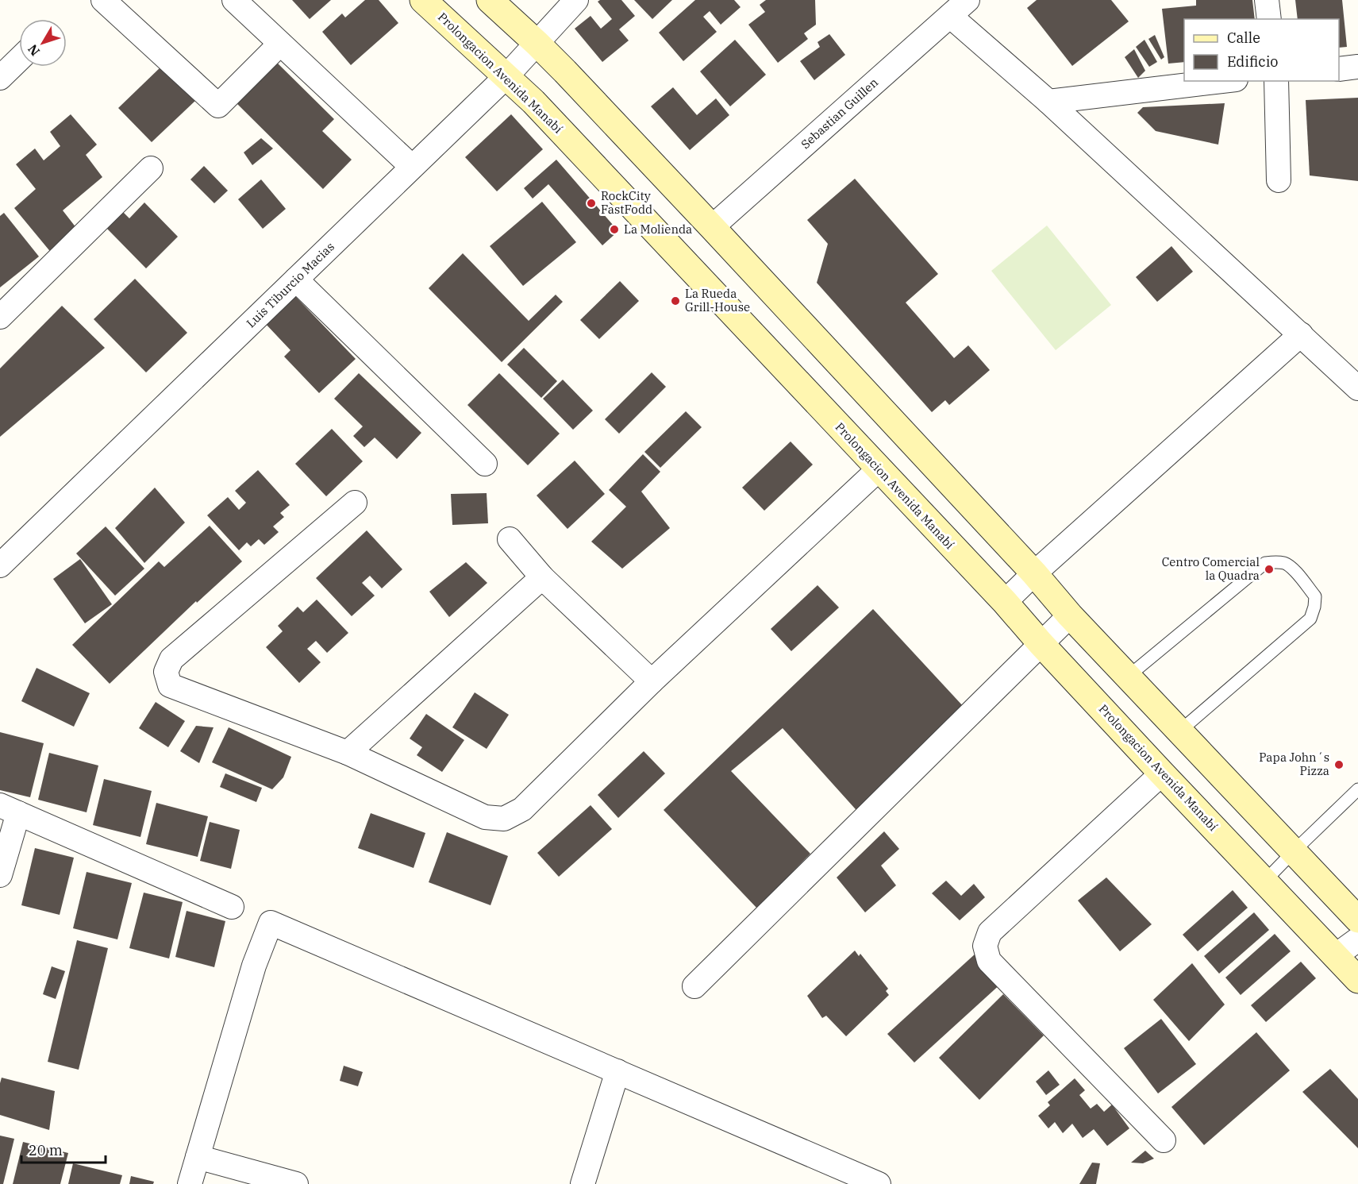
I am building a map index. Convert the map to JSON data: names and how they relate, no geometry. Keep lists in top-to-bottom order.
{
  "streets": {
    "main road": ["Prolongacion Avenida Manabí"],
    "street": ["Sebastian Guillen", "Luis Tiburcio Macias"]
  },
  "crossings": [
    ["Prolongacion Avenida Manabí", "Luis Tiburcio Macias"]
  ],
  "places": [
    "RockCity FastFodd",
    "La Molienda",
    "La Rueda Grill-House",
    "Centro Comercial la Quadra",
    "Papa John´s Pizza"
  ],
  "legend": ["Calle", "Edificio"],
  "scale_bar": "20 m",
  "north": "bottom left"
}
